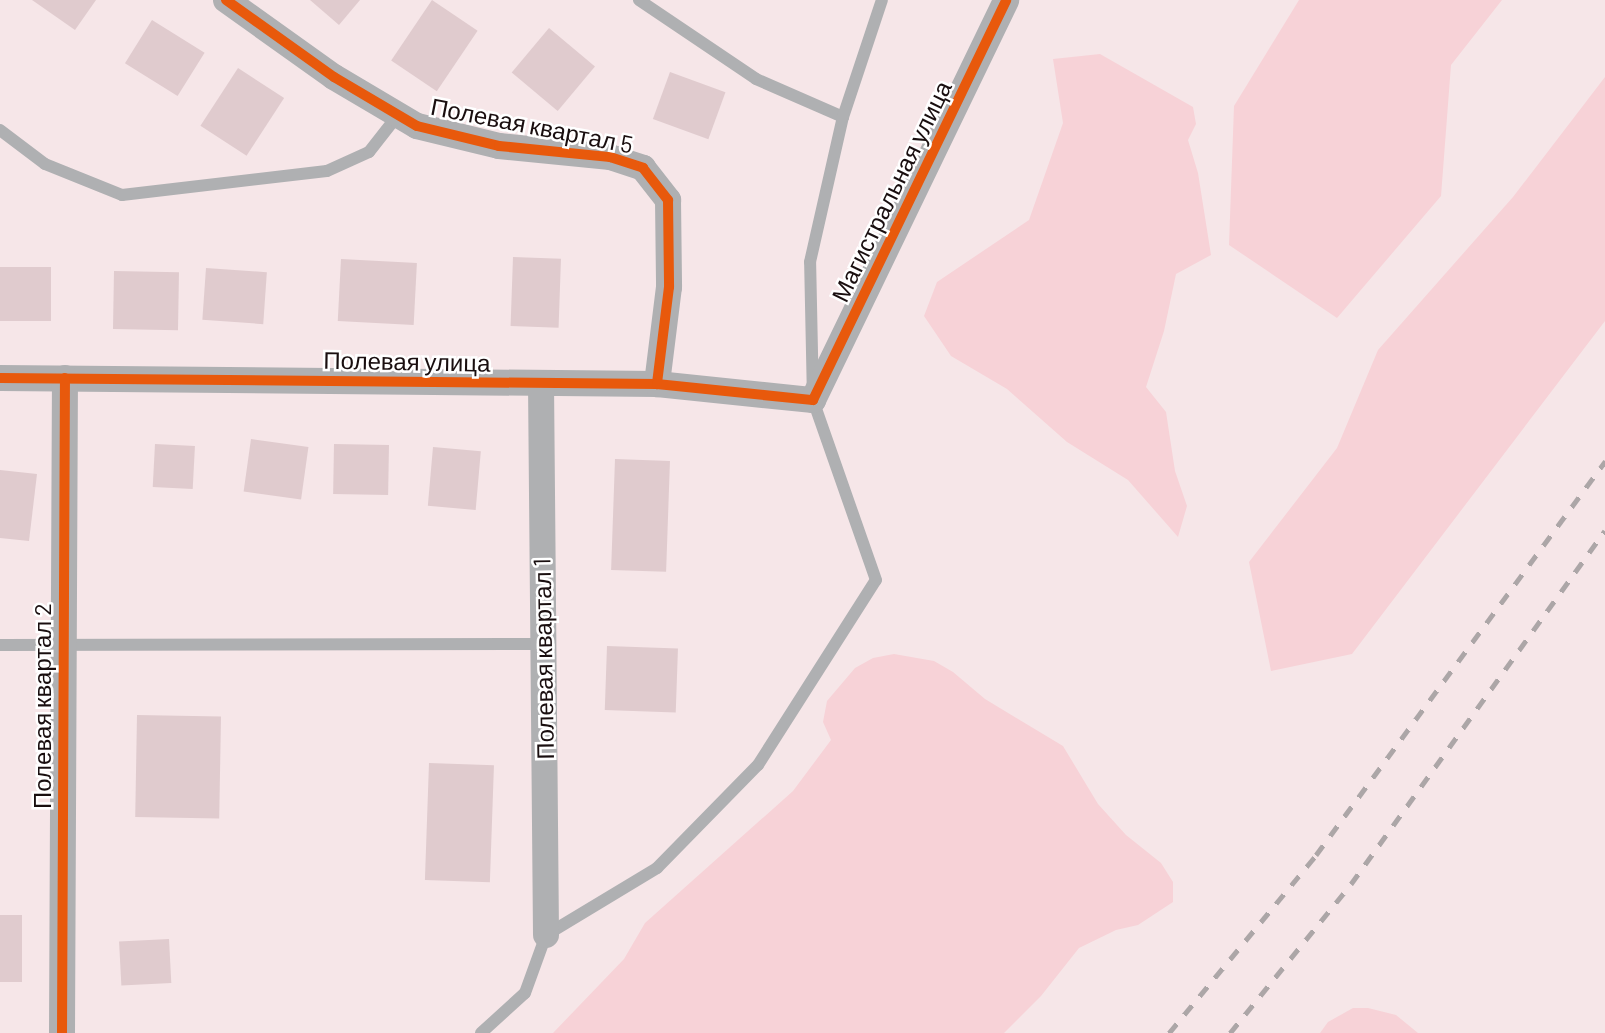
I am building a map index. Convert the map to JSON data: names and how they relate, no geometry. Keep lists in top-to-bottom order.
{
  "streets": {
    "street": [
      "Полевая квартал 5",
      "Магистральная улица",
      "Полевая улица",
      "Полевая квартал 1",
      "Полевая квартал 2"
    ]
  },
  "crossings": [
    ["Полевая квартал 5", "Полевая улица"],
    ["Магистральная улица", "Полевая улица"],
    ["Полевая улица", "Полевая квартал 1"],
    ["Полевая улица", "Полевая квартал 2"]
  ]
}
